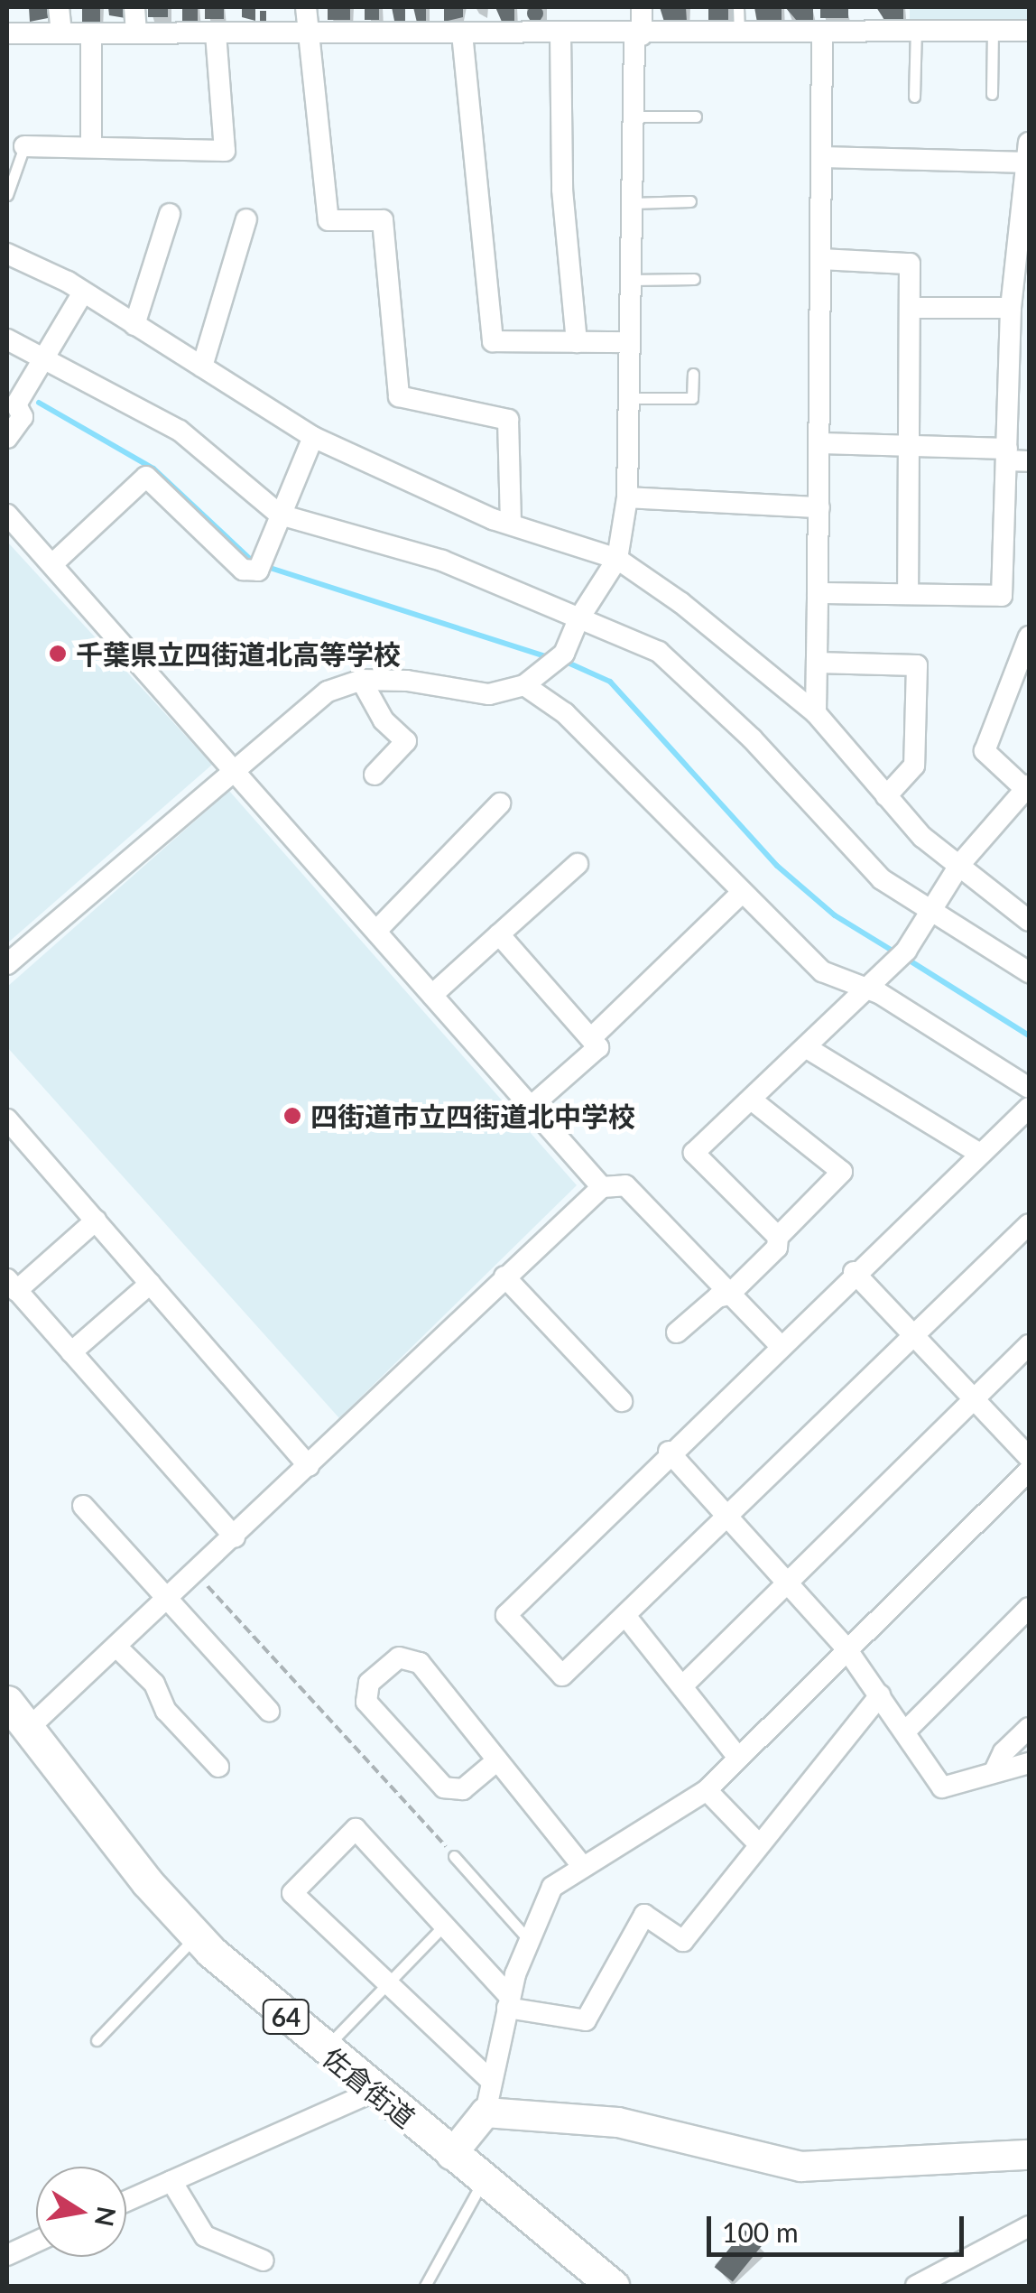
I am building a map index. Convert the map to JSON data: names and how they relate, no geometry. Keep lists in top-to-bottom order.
{
  "streets": {
    "main road": ["64", "佐倉街道"]
  },
  "places": ["千葉県立四街道北高等学校", "四街道市立四街道北中学校"],
  "scale_bar": "100 m",
  "north": "right"
}
